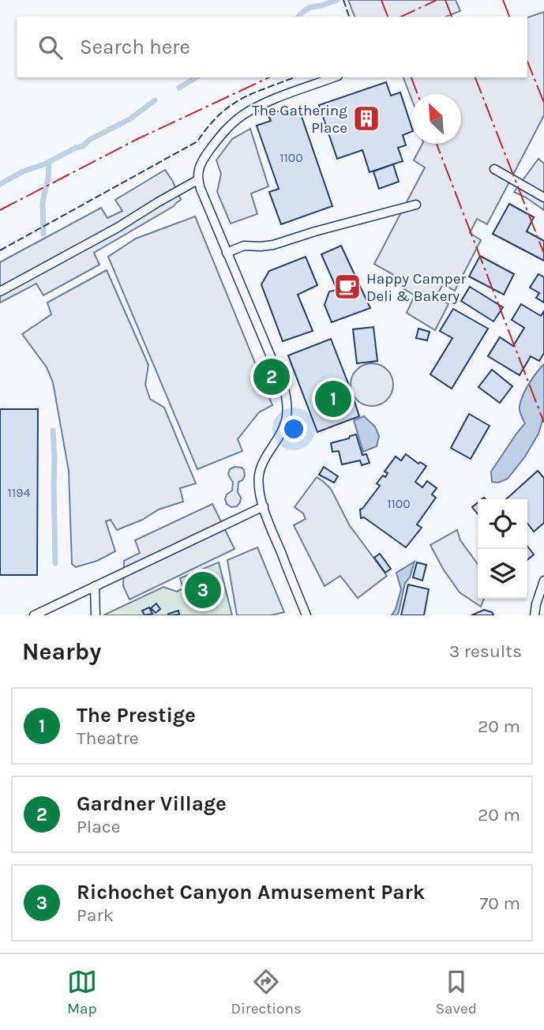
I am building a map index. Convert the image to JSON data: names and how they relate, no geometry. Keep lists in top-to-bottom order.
{
  "places": {
    "building": ["The Gathering Place"],
    "cafe": ["Happy Camper Deli & Bakery"]
  },
  "house_numbers": ["1100", "1194", "1100"],
  "north": "top left",
  "page": {
    "search": "Search here",
    "pins": ["2", "1", "3"],
    "heading": ["Nearby", "3 results"],
    "list": [
      {
        "mark": "1",
        "name": "The Prestige",
        "note": "Theatre",
        "value": "20 m"
      },
      {
        "mark": "2",
        "name": "Gardner Village",
        "note": "Place",
        "value": "20 m"
      },
      {
        "mark": "3",
        "name": "Richochet Canyon Amusement Park",
        "note": "Park",
        "value": "70 m"
      }
    ],
    "nav": ["Map", "Directions", "Saved"]
  }
}
